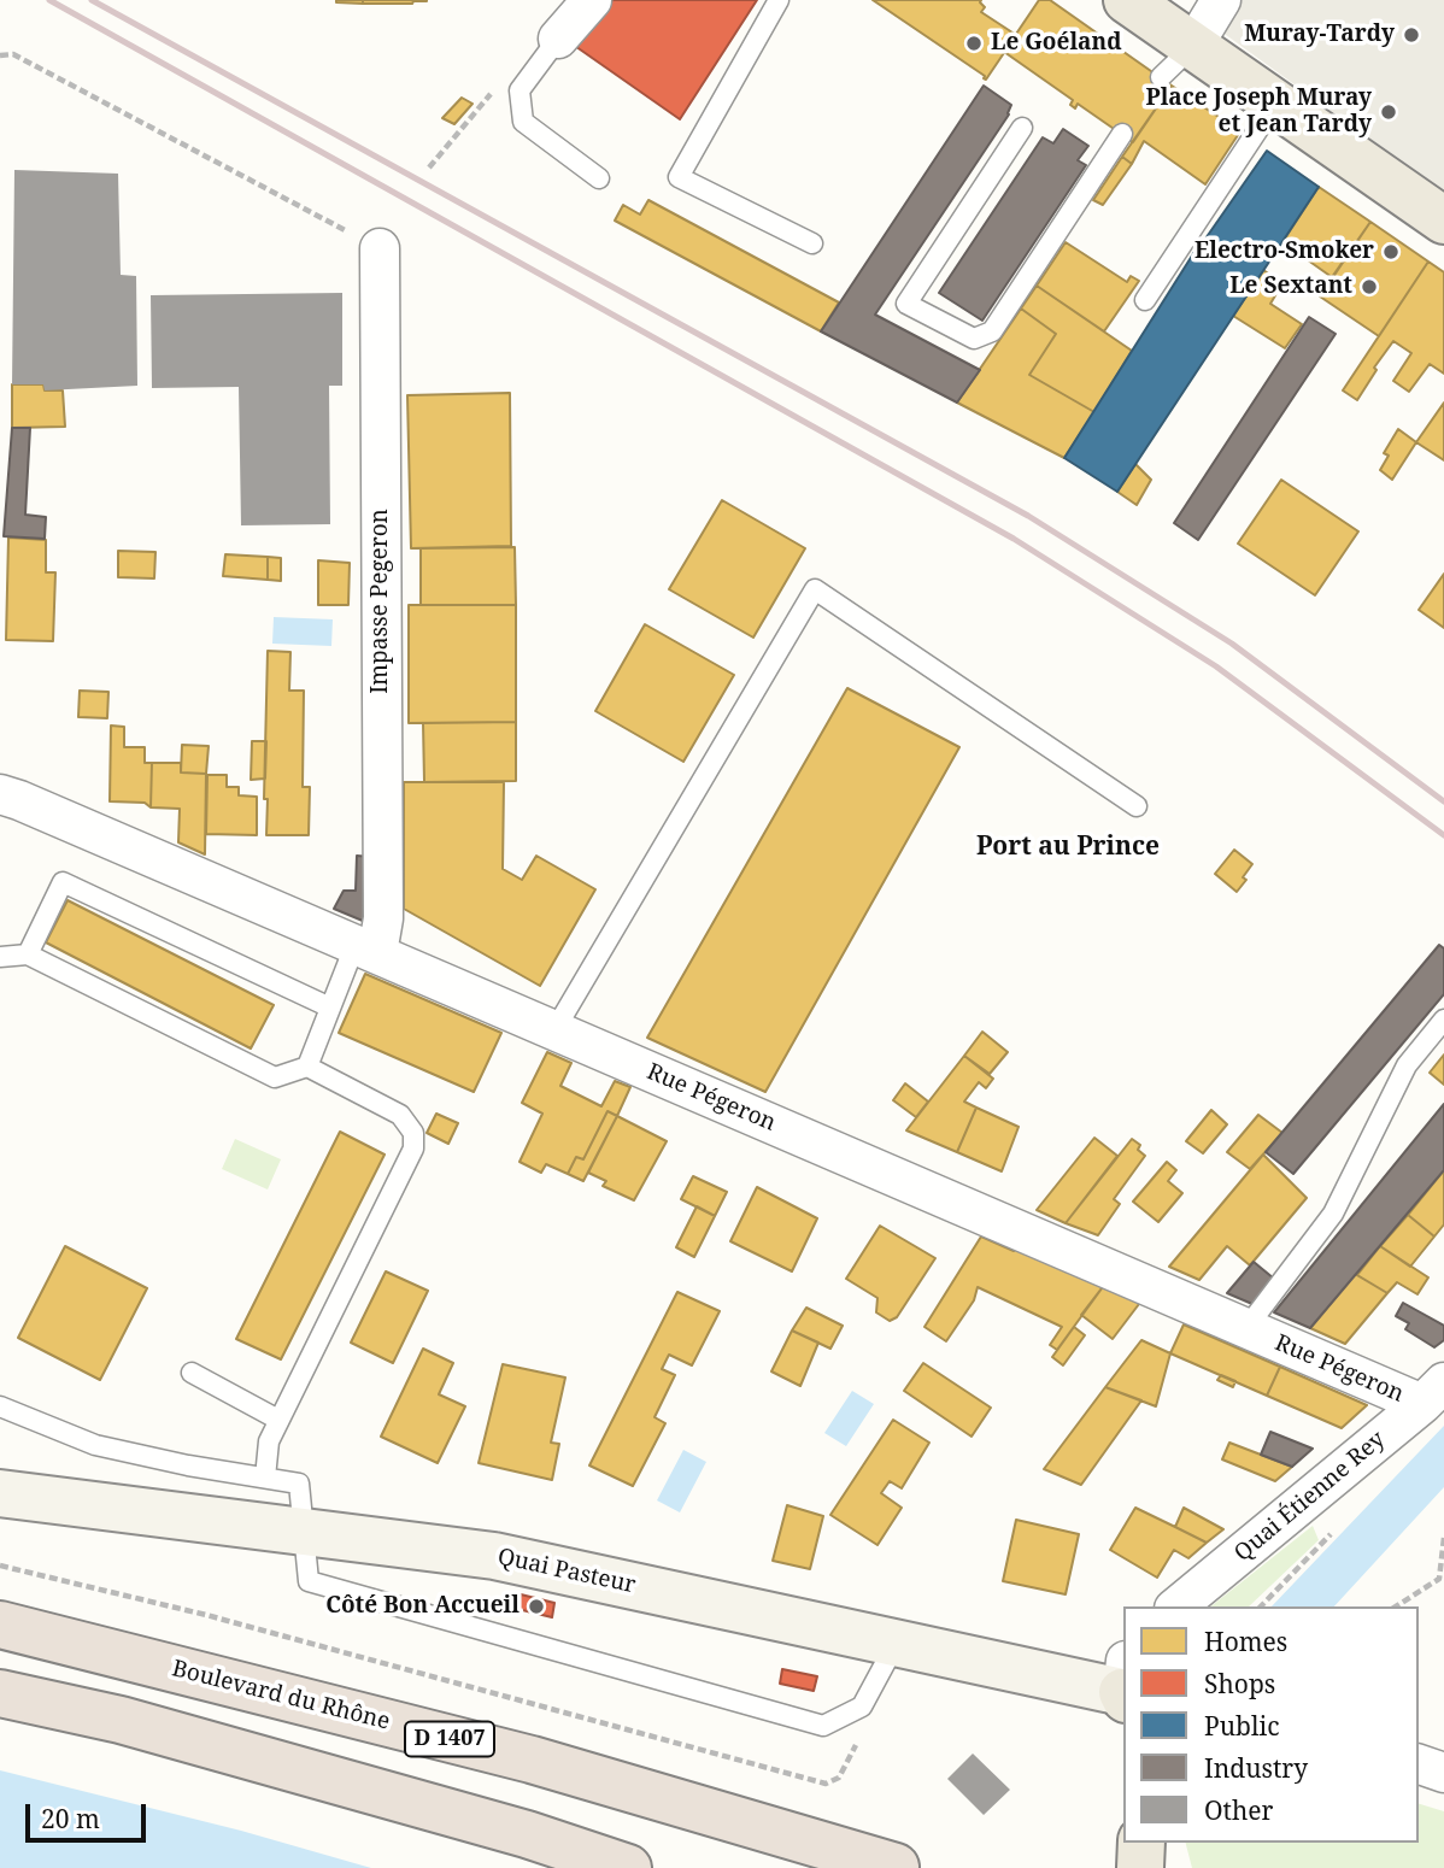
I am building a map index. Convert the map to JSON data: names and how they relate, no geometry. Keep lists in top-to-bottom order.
{
  "streets": {
    "highway": ["Boulevard du Rhône", "D 1407"],
    "main road": ["Quai Pasteur"],
    "street": ["Impasse Pegeron", "Rue Pégeron", "Quai Étienne Rey"]
  },
  "crossings": [
    ["Impasse Pegeron", "Rue Pégeron"],
    ["Rue Pégeron", "Quai Étienne Rey"]
  ],
  "districts": ["Port au Prince"],
  "places": [
    "Muray-Tardy",
    "Le Goéland",
    "Place Joseph Muray et Jean Tardy",
    "Electro-Smoker",
    "Le Sextant",
    "Côté Bon Accueil"
  ],
  "legend": [
    "Homes",
    "Shops",
    "Public",
    "Industry",
    "Other"
  ],
  "scale_bar": "20 m"
}
